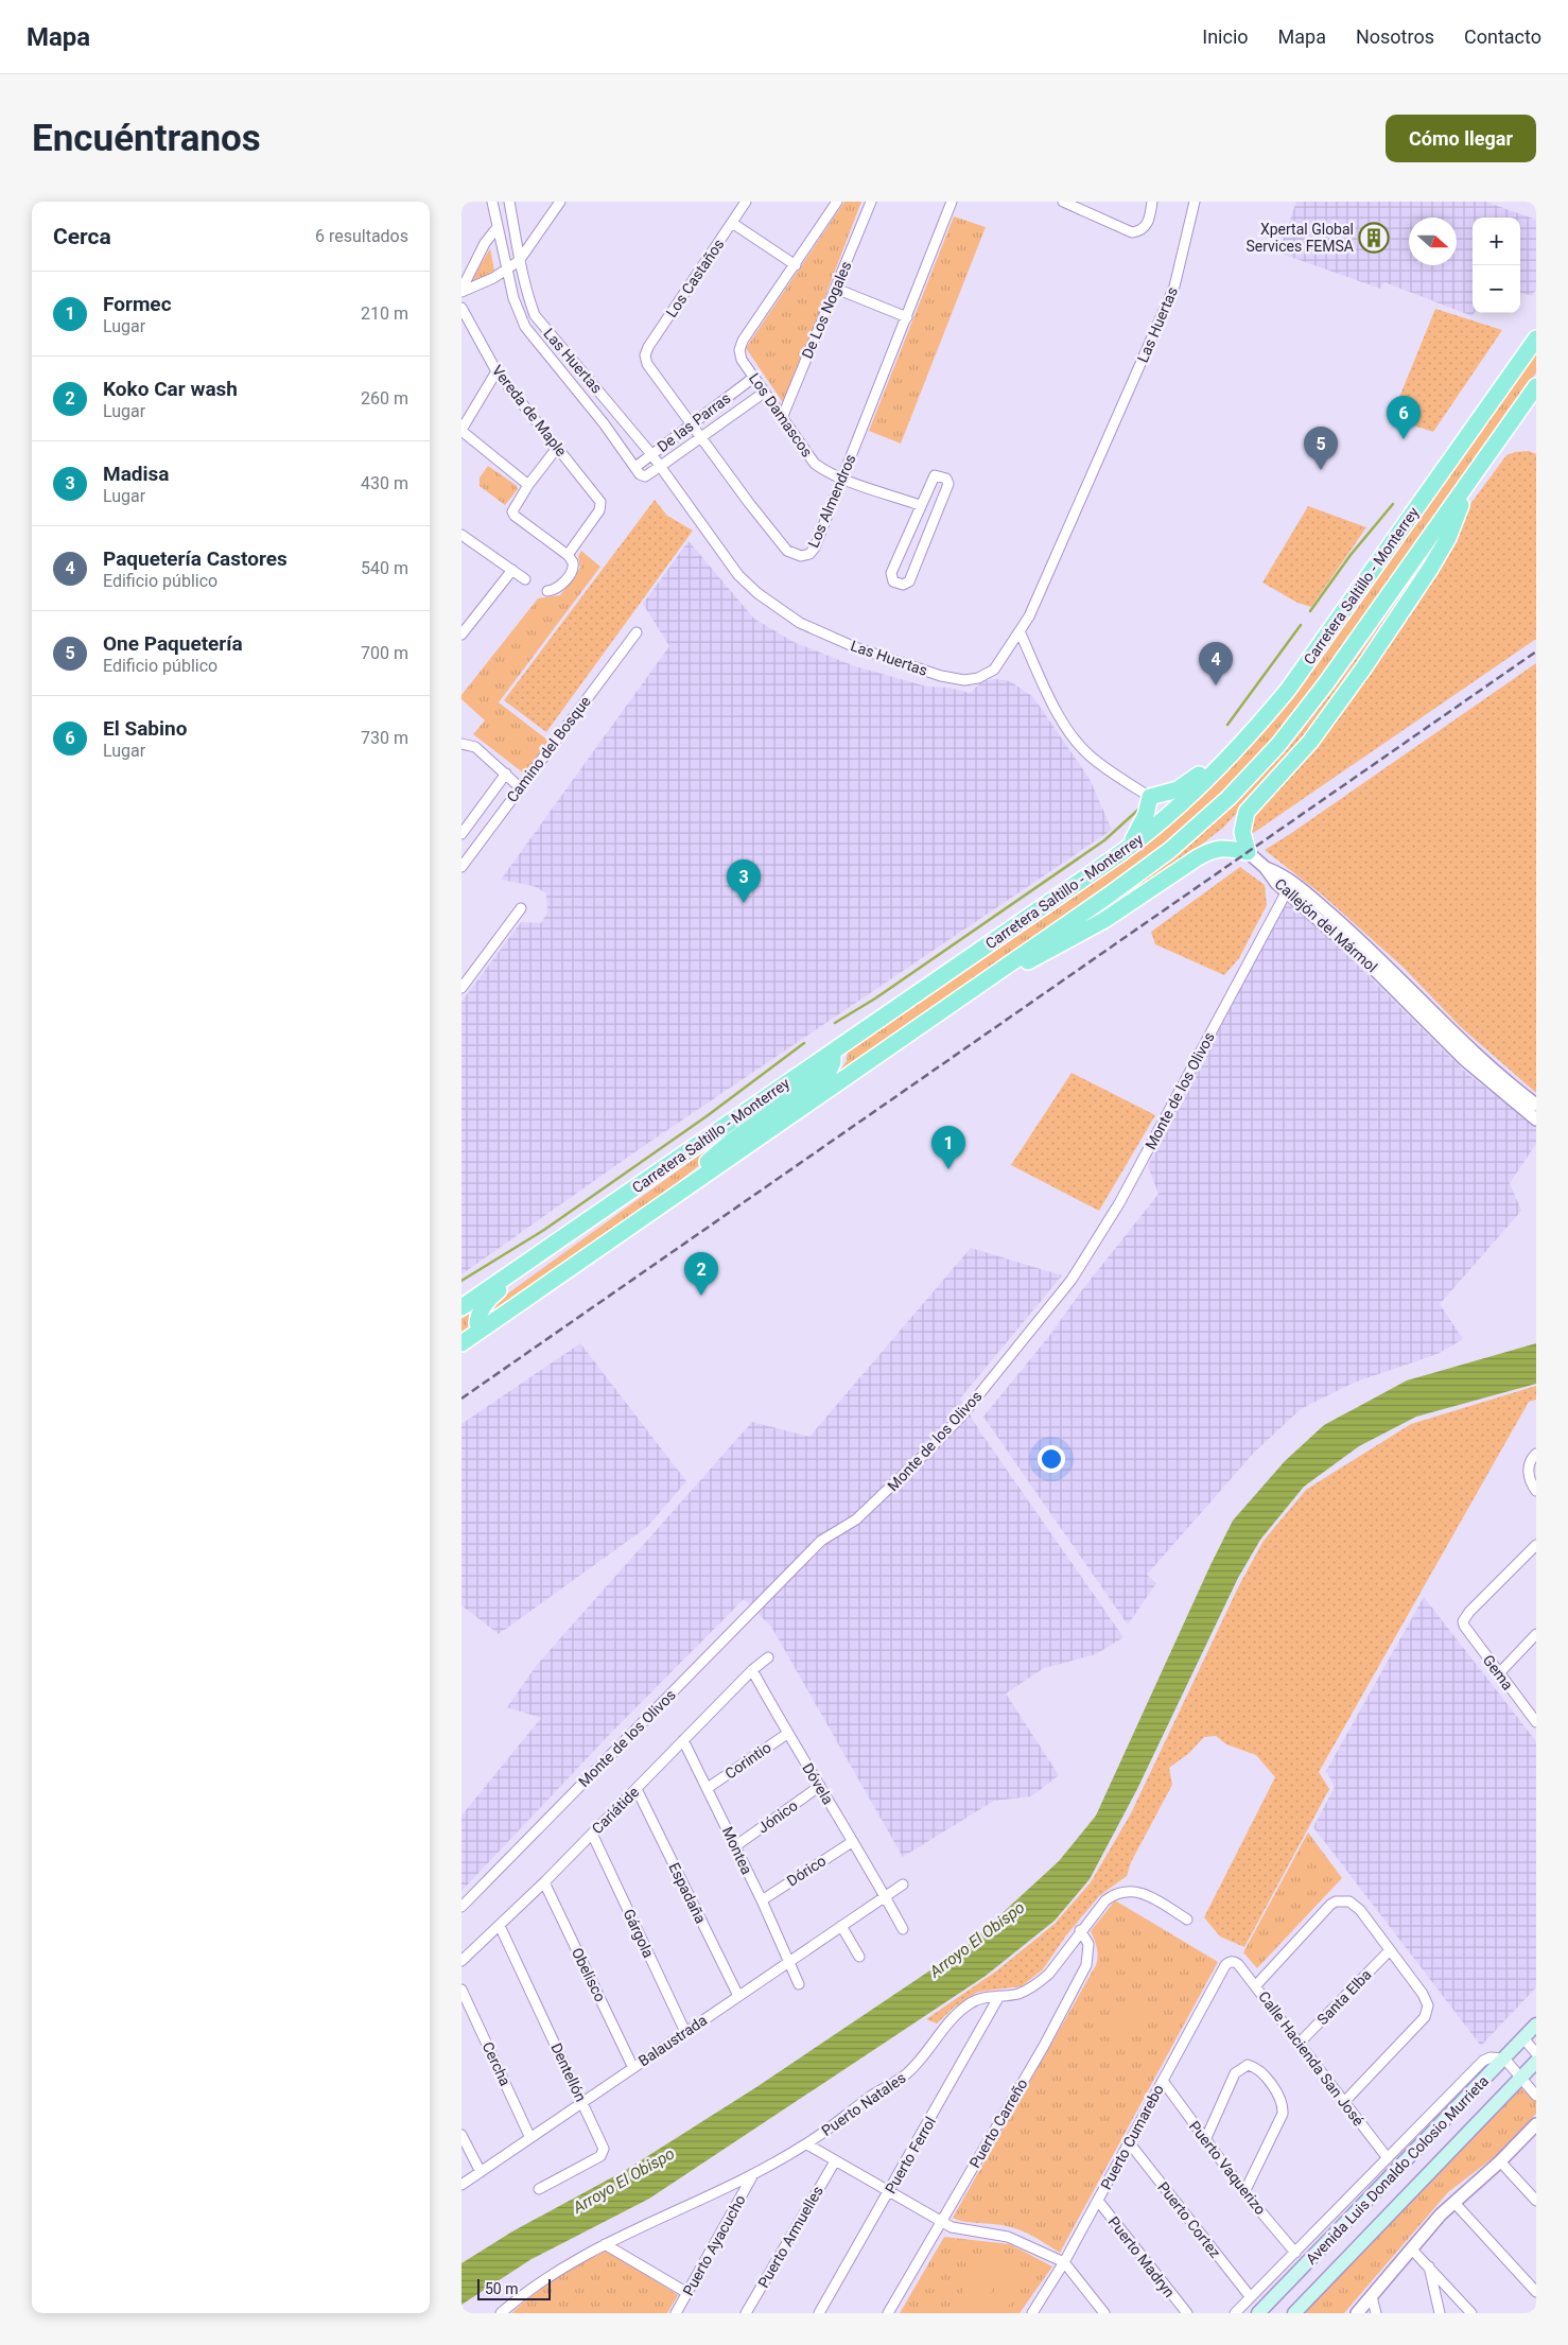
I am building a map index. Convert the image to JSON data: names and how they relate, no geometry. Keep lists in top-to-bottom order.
{
  "streets": {
    "main road": ["Carretera Saltillo - Monterrey", "Avenida Luis Donaldo Colosio Murrieta"],
    "street": [
      "Los Castaños",
      "De Los Nogales",
      "Las Huertas",
      "Vereda de Maple",
      "Los Damascos",
      "De las Parras",
      "Los Almendros",
      "Camino del Bosque",
      "Callejón del Mármol",
      "Monte de los Olivos",
      "Gema",
      "Corintio",
      "Dóvela",
      "Cariátide",
      "Jónico",
      "Montea",
      "Dórico",
      "Espadaña",
      "Gárgola",
      "Obelisco",
      "Santa Elba",
      "Balaustrada",
      "Calle Hacienda San José",
      "Cercha",
      "Dentellón",
      "Puerto Natales",
      "Puerto Carreño",
      "Puerto Cumarebo",
      "Puerto Ferrol",
      "Puerto Vaquerizo",
      "Puerto Cortez",
      "Puerto Armuelles",
      "Puerto Ayacucho",
      "Puerto Madryn"
    ]
  },
  "crossings": [
    ["Los Castaños", "Los Almendros"],
    ["De Los Nogales", "Los Damascos"],
    ["Las Huertas", "De las Parras"],
    ["Los Damascos", "De las Parras"],
    ["Los Damascos", "Los Almendros"],
    ["De las Parras", "Los Almendros"],
    ["Callejón del Mármol", "Monte de los Olivos"],
    ["Corintio", "Dóvela"],
    ["Corintio", "Montea"],
    ["Dóvela", "Cariátide"],
    ["Dóvela", "Jónico"],
    ["Dóvela", "Dórico"],
    ["Dóvela", "Balaustrada"],
    ["Cariátide", "Montea"],
    ["Cariátide", "Espadaña"],
    ["Cariátide", "Gárgola"],
    ["Cariátide", "Obelisco"],
    ["Cariátide", "Dentellón"],
    ["Jónico", "Montea"],
    ["Montea", "Dórico"],
    ["Montea", "Balaustrada"],
    ["Espadaña", "Balaustrada"],
    ["Gárgola", "Balaustrada"],
    ["Obelisco", "Balaustrada"],
    ["Santa Elba", "Calle Hacienda San José"],
    ["Balaustrada", "Cercha"],
    ["Balaustrada", "Dentellón"],
    ["Calle Hacienda San José", "Puerto Cumarebo"],
    ["Puerto Natales", "Puerto Carreño"],
    ["Puerto Natales", "Puerto Ferrol"],
    ["Puerto Natales", "Puerto Ayacucho"],
    ["Puerto Cumarebo", "Puerto Vaquerizo"],
    ["Puerto Cumarebo", "Puerto Cortez"],
    ["Puerto Cumarebo", "Puerto Madryn"]
  ],
  "water": ["Arroyo El Obispo"],
  "places": {
    "building": ["Xpertal Global Services FEMSA"]
  },
  "scale_bar": "50 m",
  "north": "right",
  "page": {
    "header": "Mapa",
    "nav": [
      "Inicio",
      "Mapa",
      "Nosotros",
      "Contacto"
    ],
    "buttons": "Cómo llegar",
    "title": "Encuéntranos",
    "heading": ["Cerca", "6 resultados"],
    "map_buttons": ["+", "−"],
    "list": [
      {
        "mark": "1",
        "name": "Formec",
        "note": "Lugar",
        "value": "210 m"
      },
      {
        "mark": "2",
        "name": "Koko Car wash",
        "note": "Lugar",
        "value": "260 m"
      },
      {
        "mark": "3",
        "name": "Madisa",
        "note": "Lugar",
        "value": "430 m"
      },
      {
        "mark": "4",
        "name": "Paquetería Castores",
        "note": "Edificio público",
        "value": "540 m"
      },
      {
        "mark": "5",
        "name": "One Paquetería",
        "note": "Edificio público",
        "value": "700 m"
      },
      {
        "mark": "6",
        "name": "El Sabino",
        "note": "Lugar",
        "value": "730 m"
      }
    ],
    "pins": [
      "6",
      "5",
      "4",
      "3",
      "1",
      "2"
    ],
    "scale": "50 m"
  }
}
